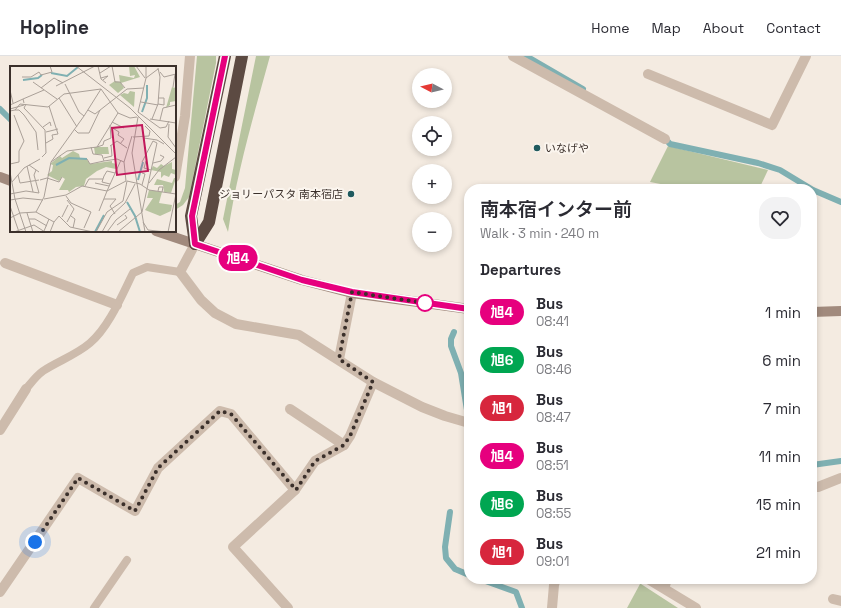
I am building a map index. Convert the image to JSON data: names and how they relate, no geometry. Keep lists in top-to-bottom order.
{
  "places": ["いなげや", "ジョリーパスタ 南本宿店"],
  "lines": ["bus line 旭4"],
  "north": "left",
  "page": {
    "header": "Hopline",
    "nav": [
      "Home",
      "Map",
      "About",
      "Contact"
    ],
    "on_map": "旭4",
    "map_buttons": ["+", "−"],
    "heading": [
      ["南本宿インター前", "Walk · 3 min · 240 m"],
      "Departures"
    ],
    "list": [
      {
        "mark": "旭4",
        "name": "Bus",
        "note": "08:41",
        "value": "1 min"
      },
      {
        "mark": "旭6",
        "name": "Bus",
        "note": "08:46",
        "value": "6 min"
      },
      {
        "mark": "旭1",
        "name": "Bus",
        "note": "08:47",
        "value": "7 min"
      },
      {
        "mark": "旭4",
        "name": "Bus",
        "note": "08:51",
        "value": "11 min"
      },
      {
        "mark": "旭6",
        "name": "Bus",
        "note": "08:55",
        "value": "15 min"
      },
      {
        "mark": "旭1",
        "name": "Bus",
        "note": "09:01",
        "value": "21 min"
      }
    ]
  }
}
